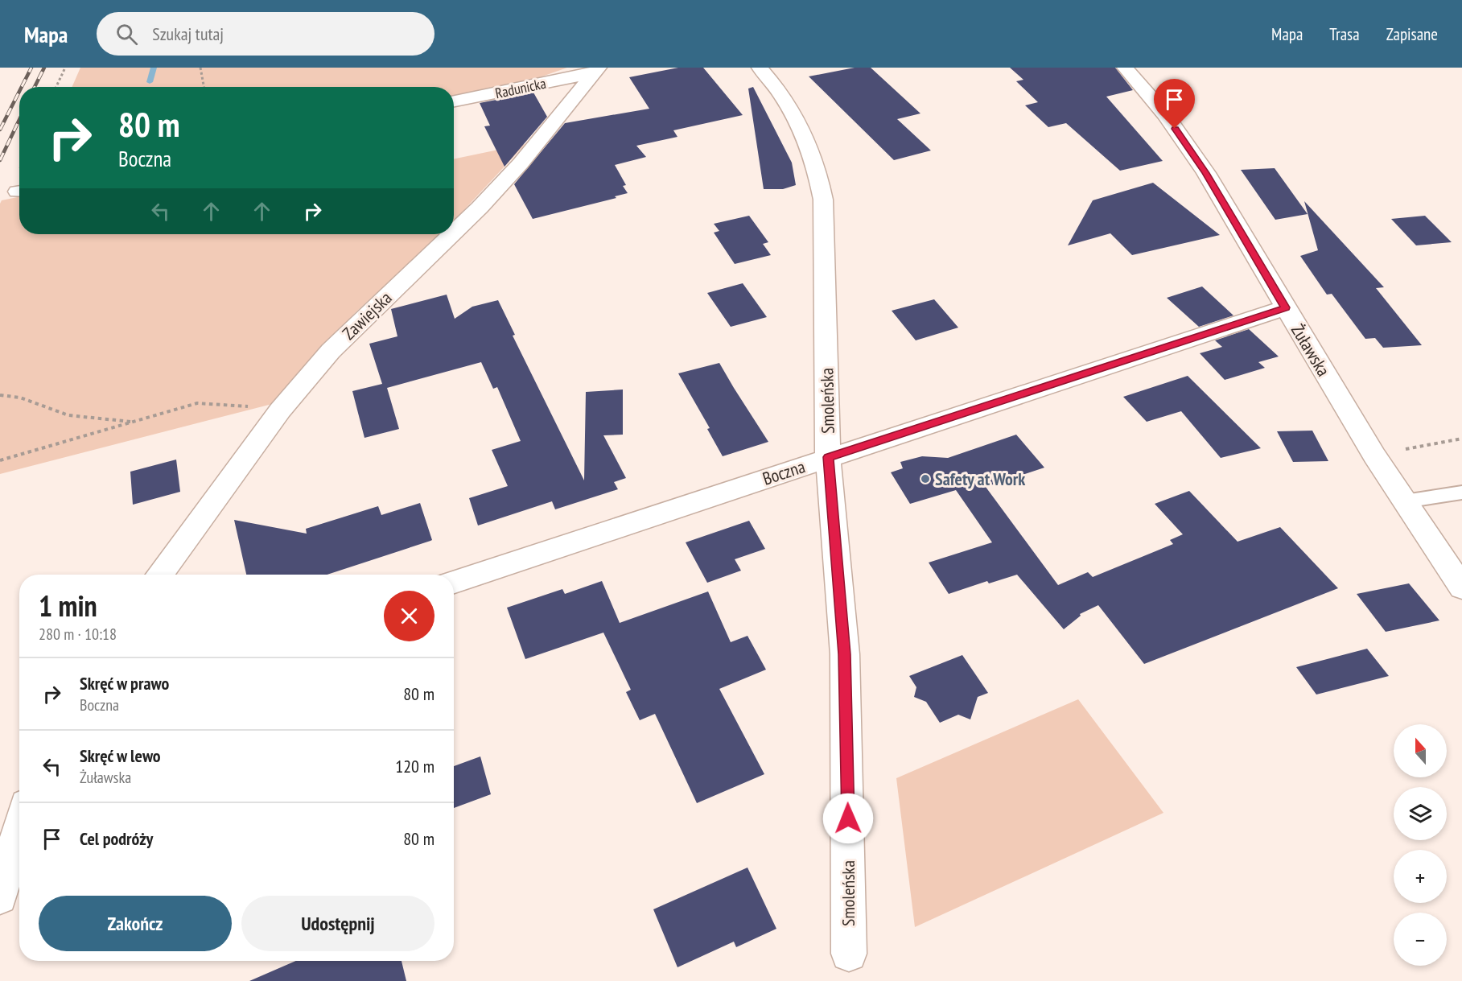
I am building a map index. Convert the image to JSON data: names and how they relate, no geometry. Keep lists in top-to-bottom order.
{
  "streets": {
    "street": [
      "Radunicka",
      "Zawiejska",
      "Żuławska",
      "Smoleńska",
      "Boczna"
    ]
  },
  "crossings": [
    ["Radunicka", "Zawiejska"],
    ["Żuławska", "Boczna"],
    ["Smoleńska", "Boczna"]
  ],
  "places": ["Safety at Work"],
  "north": "top",
  "page": {
    "header": "Mapa",
    "search": "Szukaj tutaj",
    "nav": ["Mapa", "Trasa", "Zapisane"],
    "turn": ["80 m", "Boczna"],
    "heading": ["1 min", "280 m · 10:18"],
    "list": [
      {
        "name": "Skręć w prawo",
        "note": "Boczna",
        "value": "80 m"
      },
      {
        "name": "Skręć w lewo",
        "note": "Żuławska",
        "value": "120 m"
      },
      {
        "name": "Cel podróży",
        "value": "80 m"
      }
    ],
    "map_buttons": ["+", "−"],
    "buttons": ["Zakończ", "Udostępnij"]
  }
}
